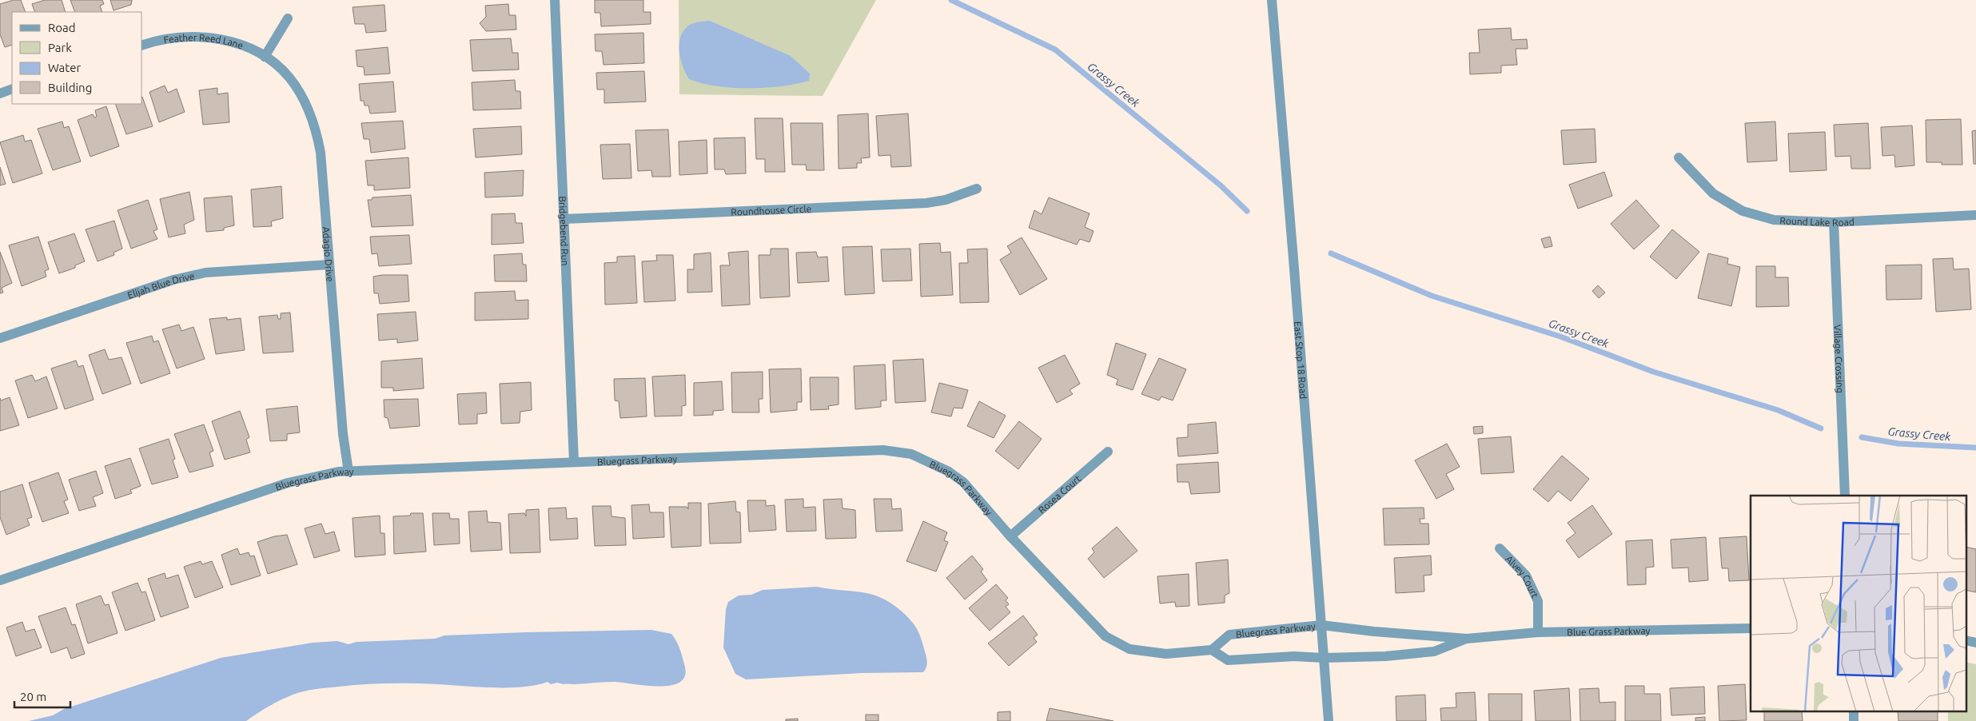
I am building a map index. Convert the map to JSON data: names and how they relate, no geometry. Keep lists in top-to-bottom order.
{
  "streets": {
    "street": [
      "Feather Reed Lane",
      "Roundhouse Circle",
      "Round Lake Road",
      "Bridgebend Run",
      "Adagio Drive",
      "Elijah Blue Drive",
      "Village Crossing",
      "East Stop 18 Road",
      "Bluegrass Parkway",
      "Rosea Court",
      "Alvey Court",
      "Blue Grass Parkway"
    ]
  },
  "crossings": [
    ["Feather Reed Lane", "Adagio Drive"],
    ["Roundhouse Circle", "Bridgebend Run"],
    ["Round Lake Road", "Village Crossing"],
    ["Bridgebend Run", "Bluegrass Parkway"],
    ["Adagio Drive", "Elijah Blue Drive"],
    ["Adagio Drive", "Bluegrass Parkway"],
    ["East Stop 18 Road", "Bluegrass Parkway"],
    ["East Stop 18 Road", "Blue Grass Parkway"],
    ["Bluegrass Parkway", "Rosea Court"],
    ["Bluegrass Parkway", "Blue Grass Parkway"],
    ["Alvey Court", "Blue Grass Parkway"]
  ],
  "water": ["Grassy Creek"],
  "legend": [
    "Road",
    "Park",
    "Water",
    "Building"
  ],
  "scale_bar": "20 m"
}
